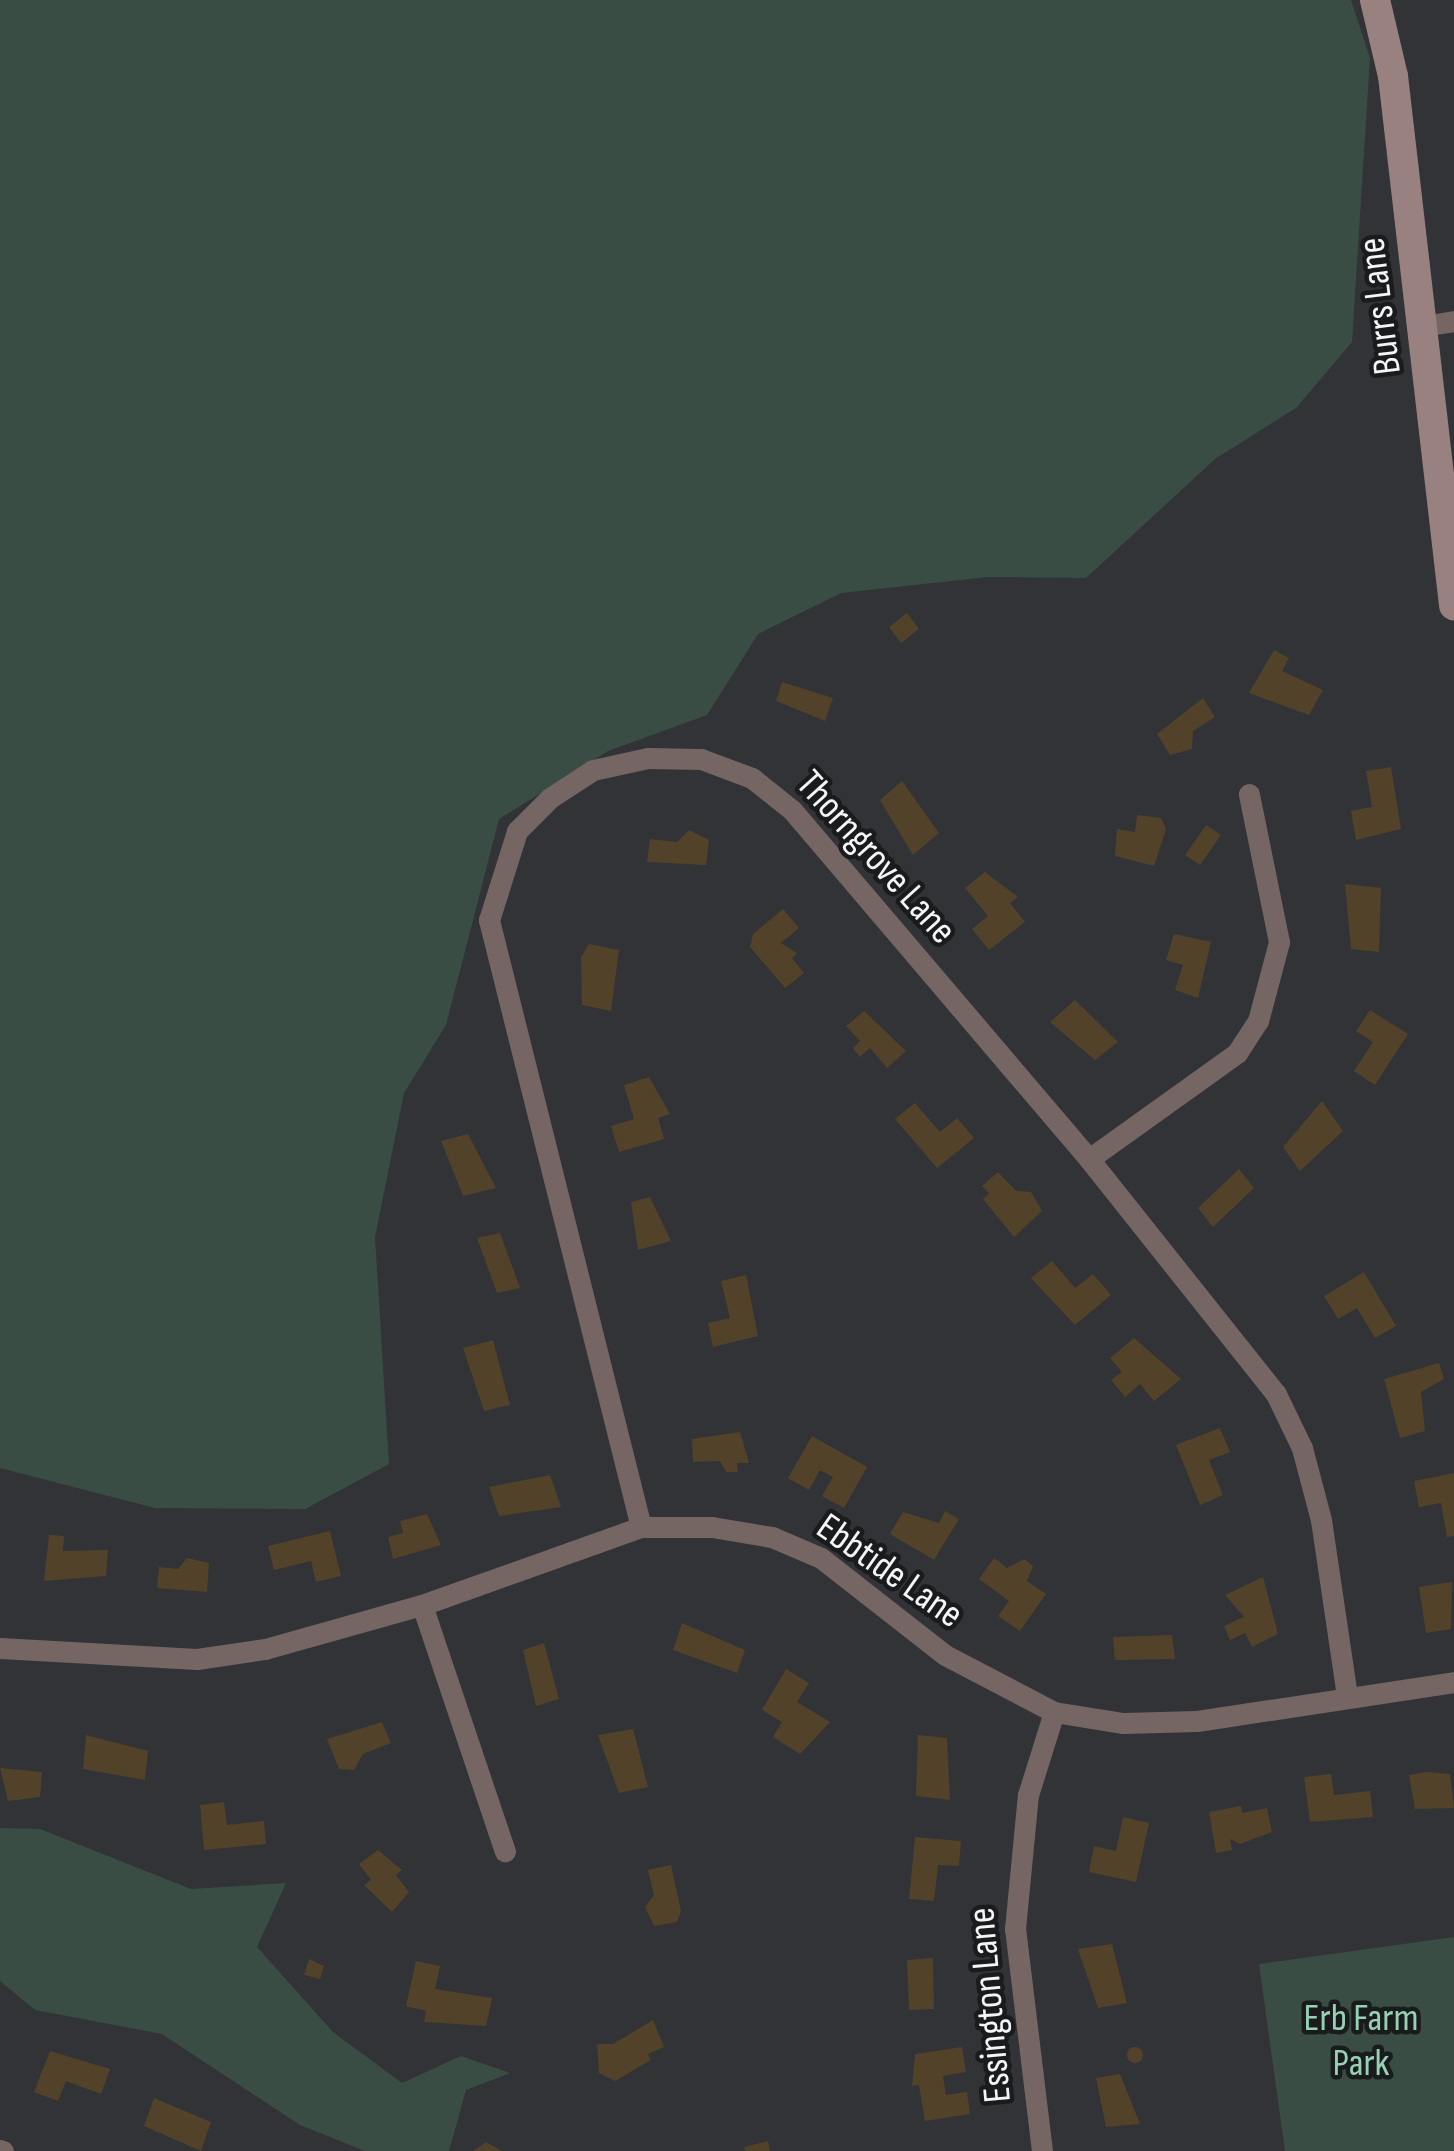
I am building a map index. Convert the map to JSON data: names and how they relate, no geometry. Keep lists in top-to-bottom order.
{
  "streets": {
    "street": [
      "Burrs Lane",
      "Thorngrove Lane",
      "Ebbtide Lane",
      "Essington Lane"
    ]
  },
  "crossings": [
    ["Thorngrove Lane", "Ebbtide Lane"],
    ["Ebbtide Lane", "Essington Lane"]
  ],
  "parks": ["Erb Farm Park"]
}
